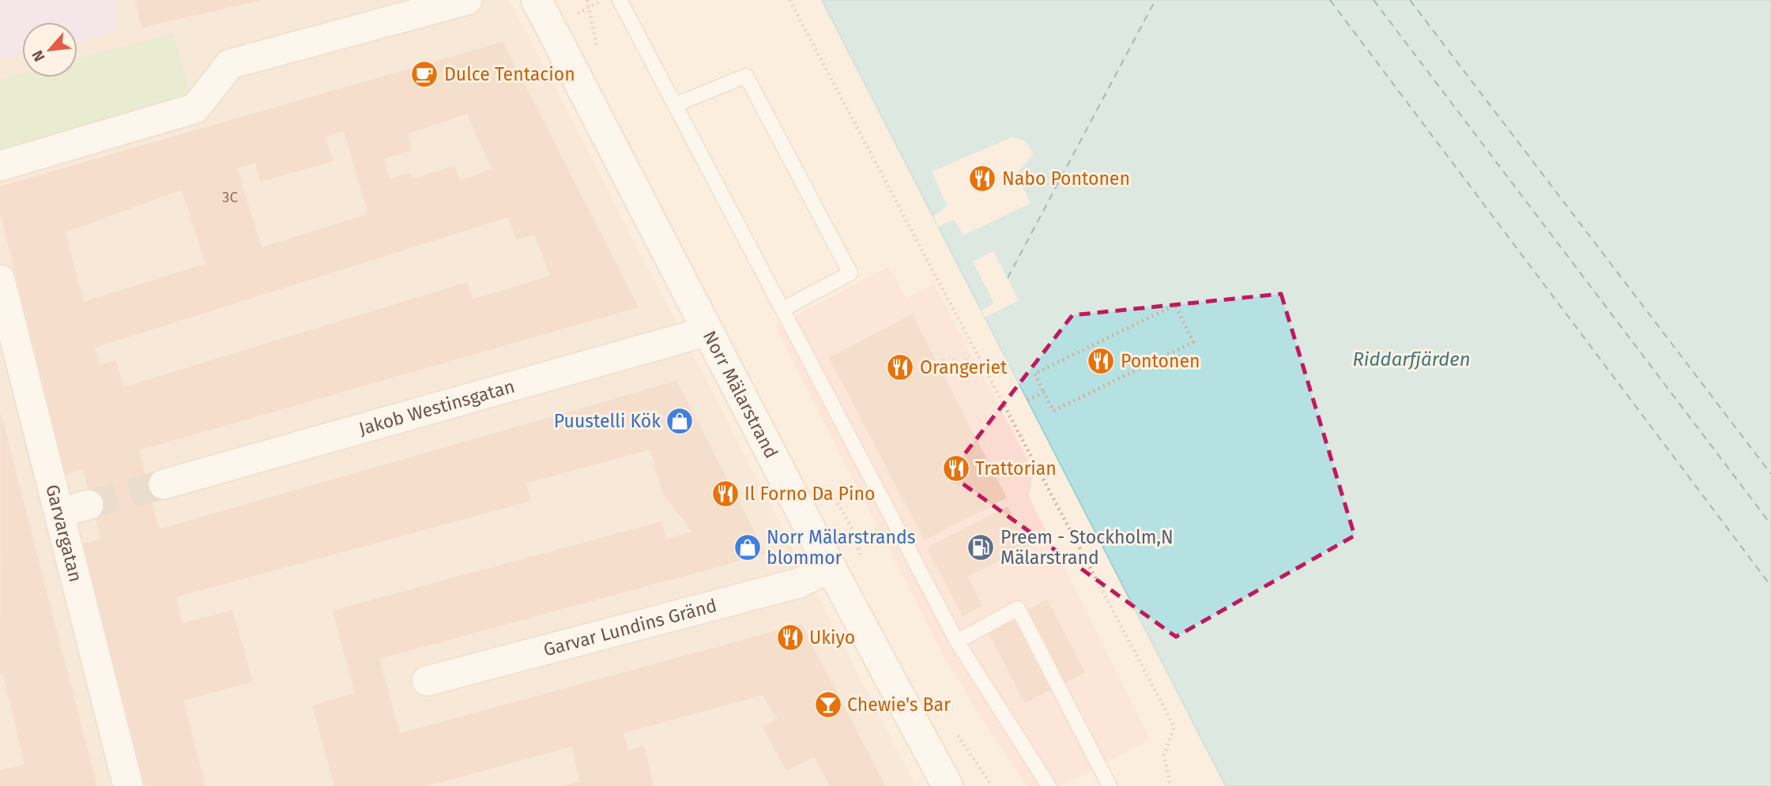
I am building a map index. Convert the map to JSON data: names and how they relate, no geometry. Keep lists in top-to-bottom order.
{
  "streets": {
    "street": [
      "Norr Mälarstrand",
      "Jakob Westinsgatan",
      "Garvargatan",
      "Garvar Lundins Gränd"
    ]
  },
  "crossings": [
    ["Norr Mälarstrand", "Jakob Westinsgatan"],
    ["Norr Mälarstrand", "Garvar Lundins Gränd"]
  ],
  "water": ["Riddarfjärden"],
  "places": {
    "cafe": ["Dulce Tentacion"],
    "restaurant": [
      "Nabo Pontonen",
      "Pontonen",
      "Orangeriet",
      "Trattorian",
      "Il Forno Da Pino",
      "Ukiyo"
    ],
    "shop": ["Puustelli Kök", "Norr Mälarstrands blommor"],
    "fuel station": ["Preem - Stockholm,N Mälarstrand"],
    "bar": ["Chewie's Bar"]
  },
  "house_numbers": ["3C"],
  "north": "bottom left"
}
